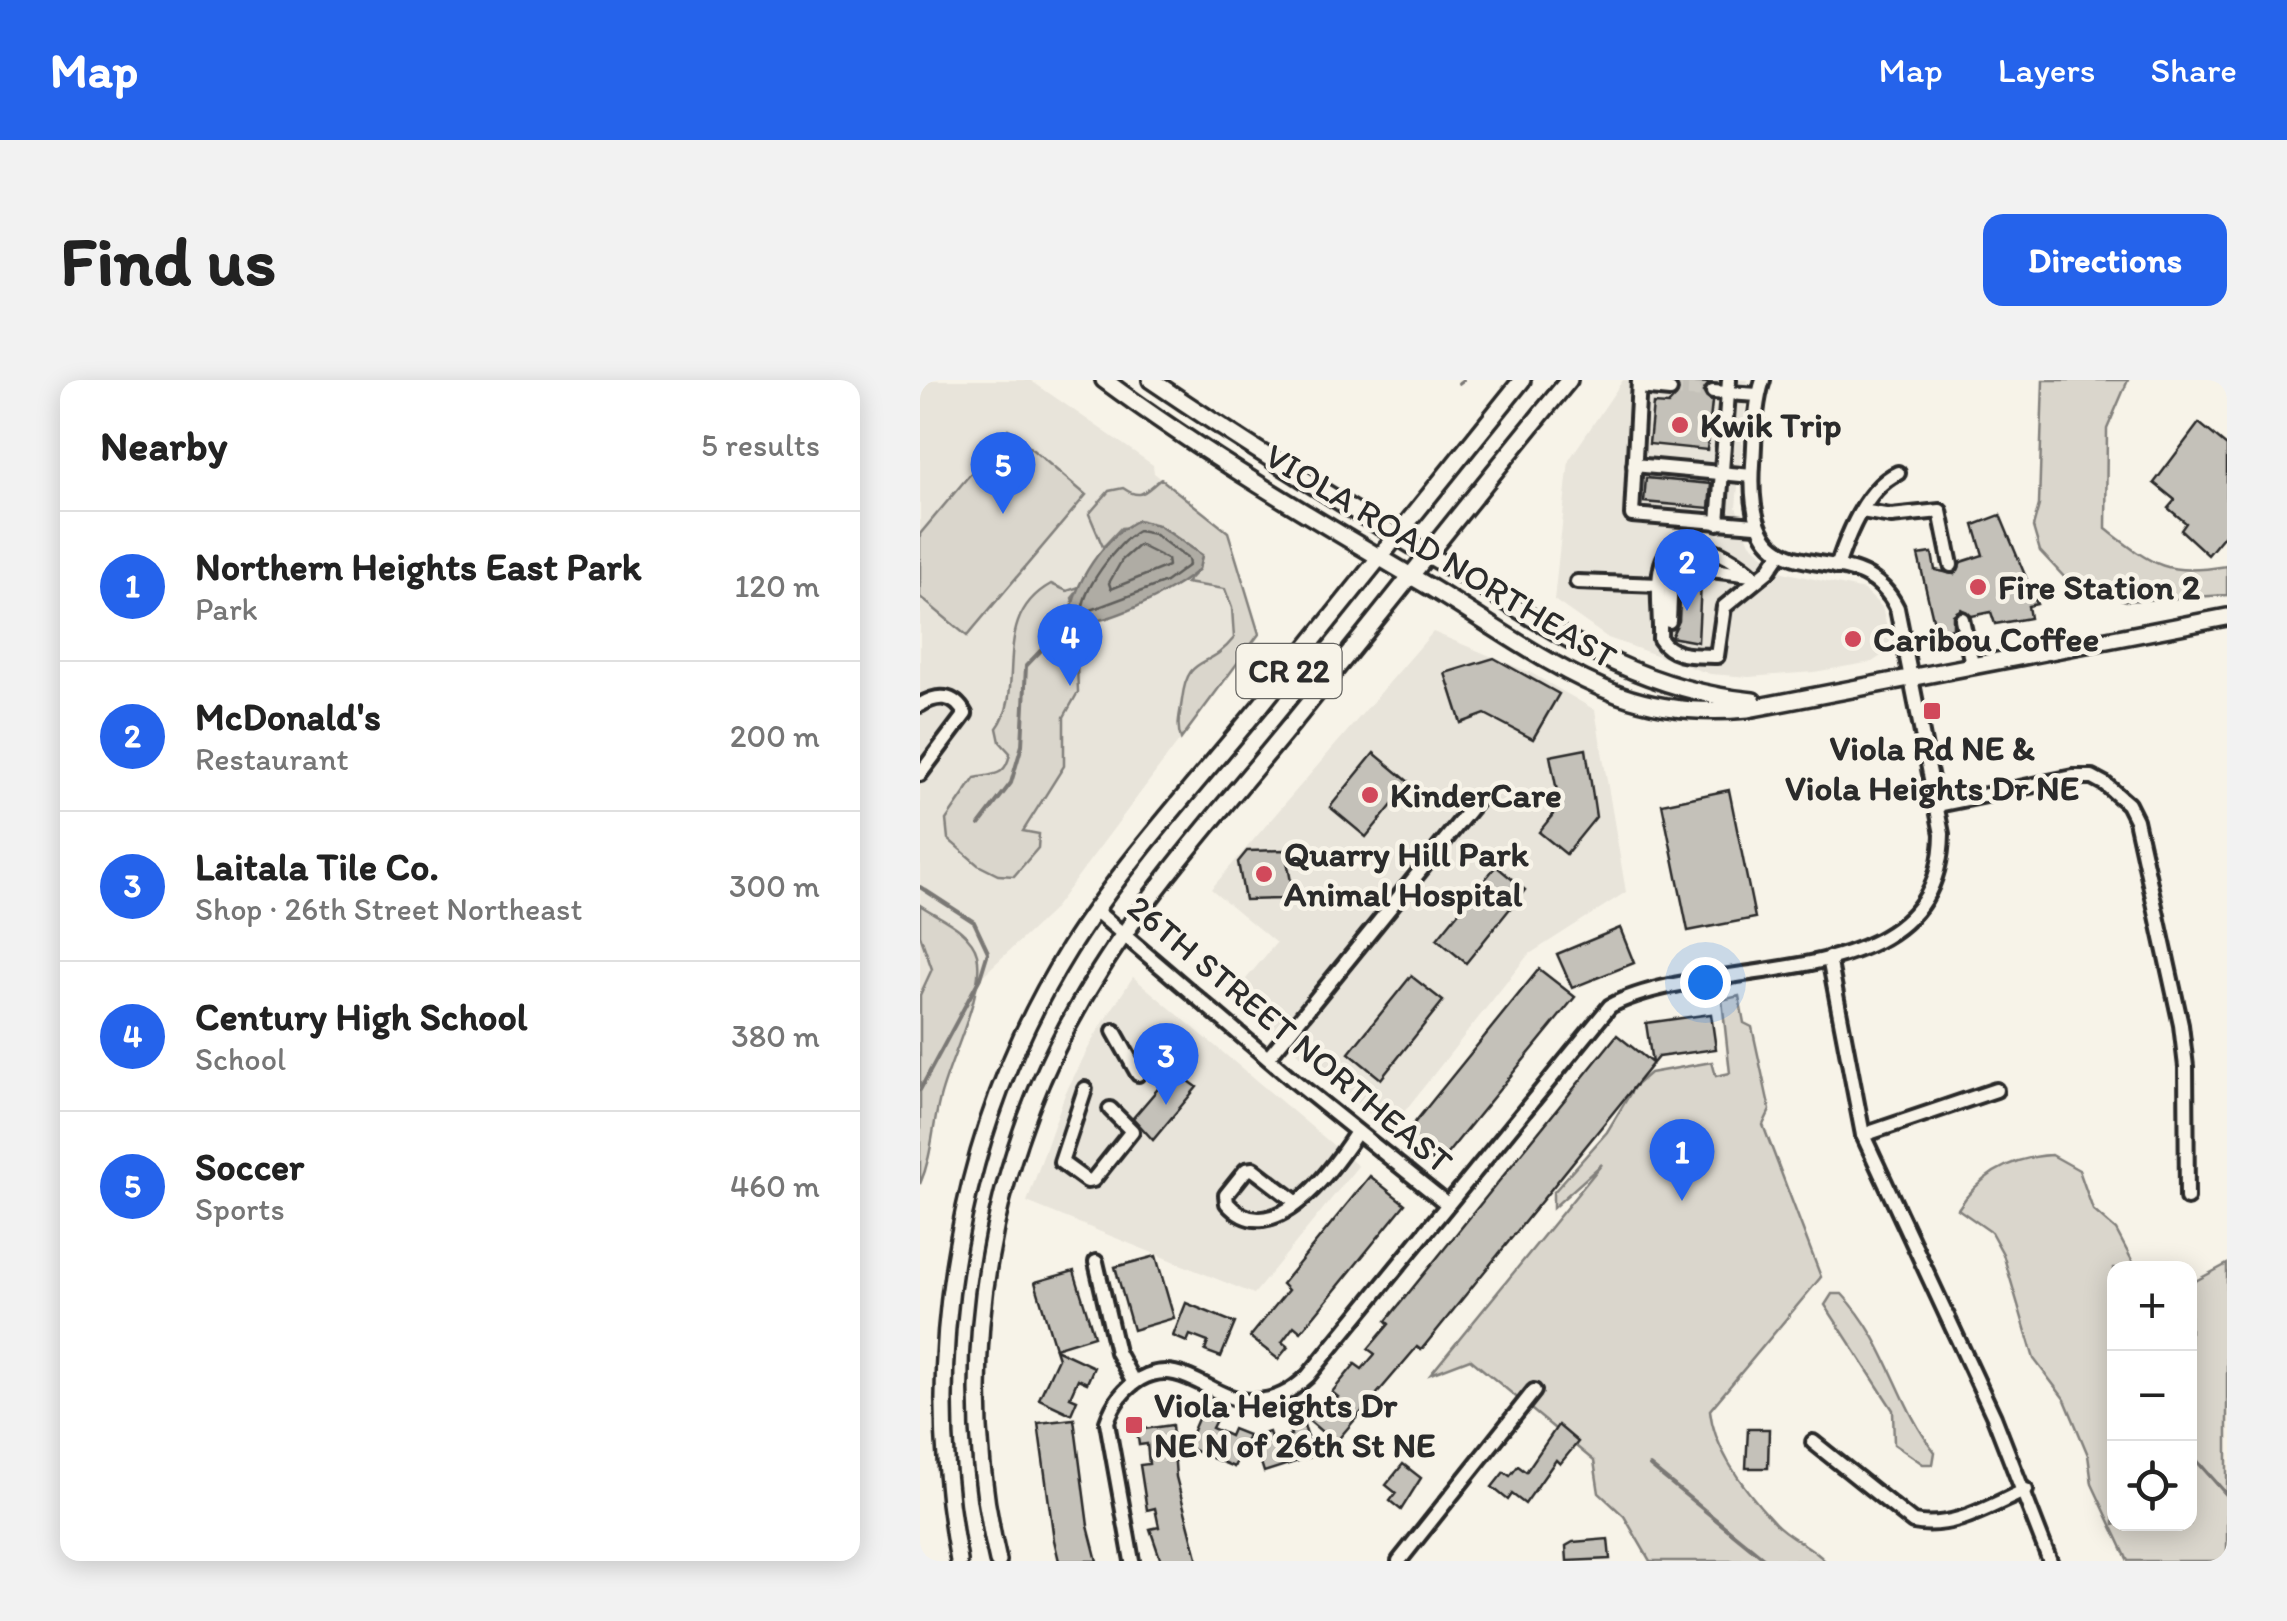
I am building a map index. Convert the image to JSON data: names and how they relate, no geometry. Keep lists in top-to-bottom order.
{
  "streets": {
    "main road": ["VIOLA ROAD NORTHEAST", "CR 22"],
    "street": ["26TH STREET NORTHEAST"]
  },
  "crossings": [
    ["VIOLA ROAD NORTHEAST", "CR 22"],
    ["CR 22", "26TH STREET NORTHEAST"]
  ],
  "places": {
    "other": [
      "Kwik Trip",
      "Fire Station 2",
      "Caribou Coffee",
      "KinderCare",
      "Quarry Hill Park Animal Hospital"
    ],
    "transit": ["Viola Rd NE & Viola Heights Dr NE", "Viola Heights Dr NE N of 26th St NE"]
  },
  "page": {
    "header": "Map",
    "nav": ["Map", "Layers", "Share"],
    "buttons": "Directions",
    "title": "Find us",
    "heading": ["Nearby", "5 results"],
    "pins": [
      "5",
      "2",
      "4",
      "3",
      "1"
    ],
    "list": [
      {
        "mark": "1",
        "name": "Northern Heights East Park",
        "note": "Park",
        "value": "120 m"
      },
      {
        "mark": "2",
        "name": "McDonald's",
        "note": "Restaurant",
        "value": "200 m"
      },
      {
        "mark": "3",
        "name": "Laitala Tile Co.",
        "note": "Shop · 26th Street Northeast",
        "value": "300 m"
      },
      {
        "mark": "4",
        "name": "Century High School",
        "note": "School",
        "value": "380 m"
      },
      {
        "mark": "5",
        "name": "Soccer",
        "note": "Sports",
        "value": "460 m"
      }
    ],
    "map_buttons": ["+", "−"]
  }
}
